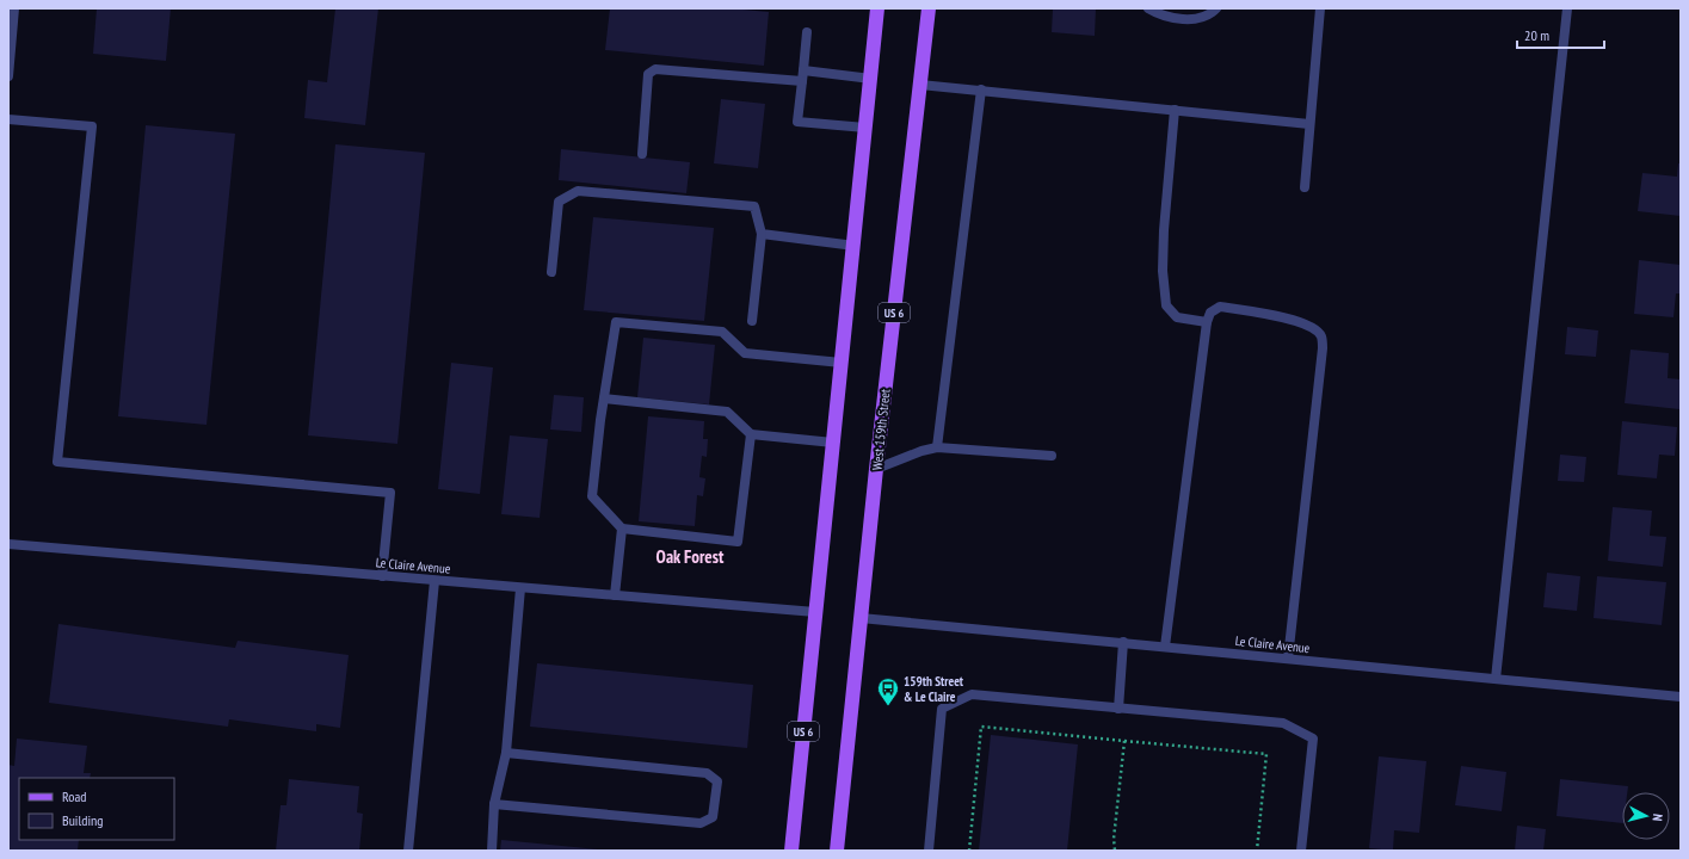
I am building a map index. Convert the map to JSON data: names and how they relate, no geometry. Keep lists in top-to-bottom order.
{
  "streets": {
    "main road": ["US 6", "West 159th Street"],
    "street": ["Le Claire Avenue"]
  },
  "crossings": [
    ["US 6", "Le Claire Avenue"],
    ["West 159th Street", "Le Claire Avenue"]
  ],
  "districts": ["Oak Forest"],
  "places": {
    "bus stop": ["159th Street & Le Claire"]
  },
  "legend": ["Road", "Building"],
  "scale_bar": "20 m",
  "north": "right"
}
